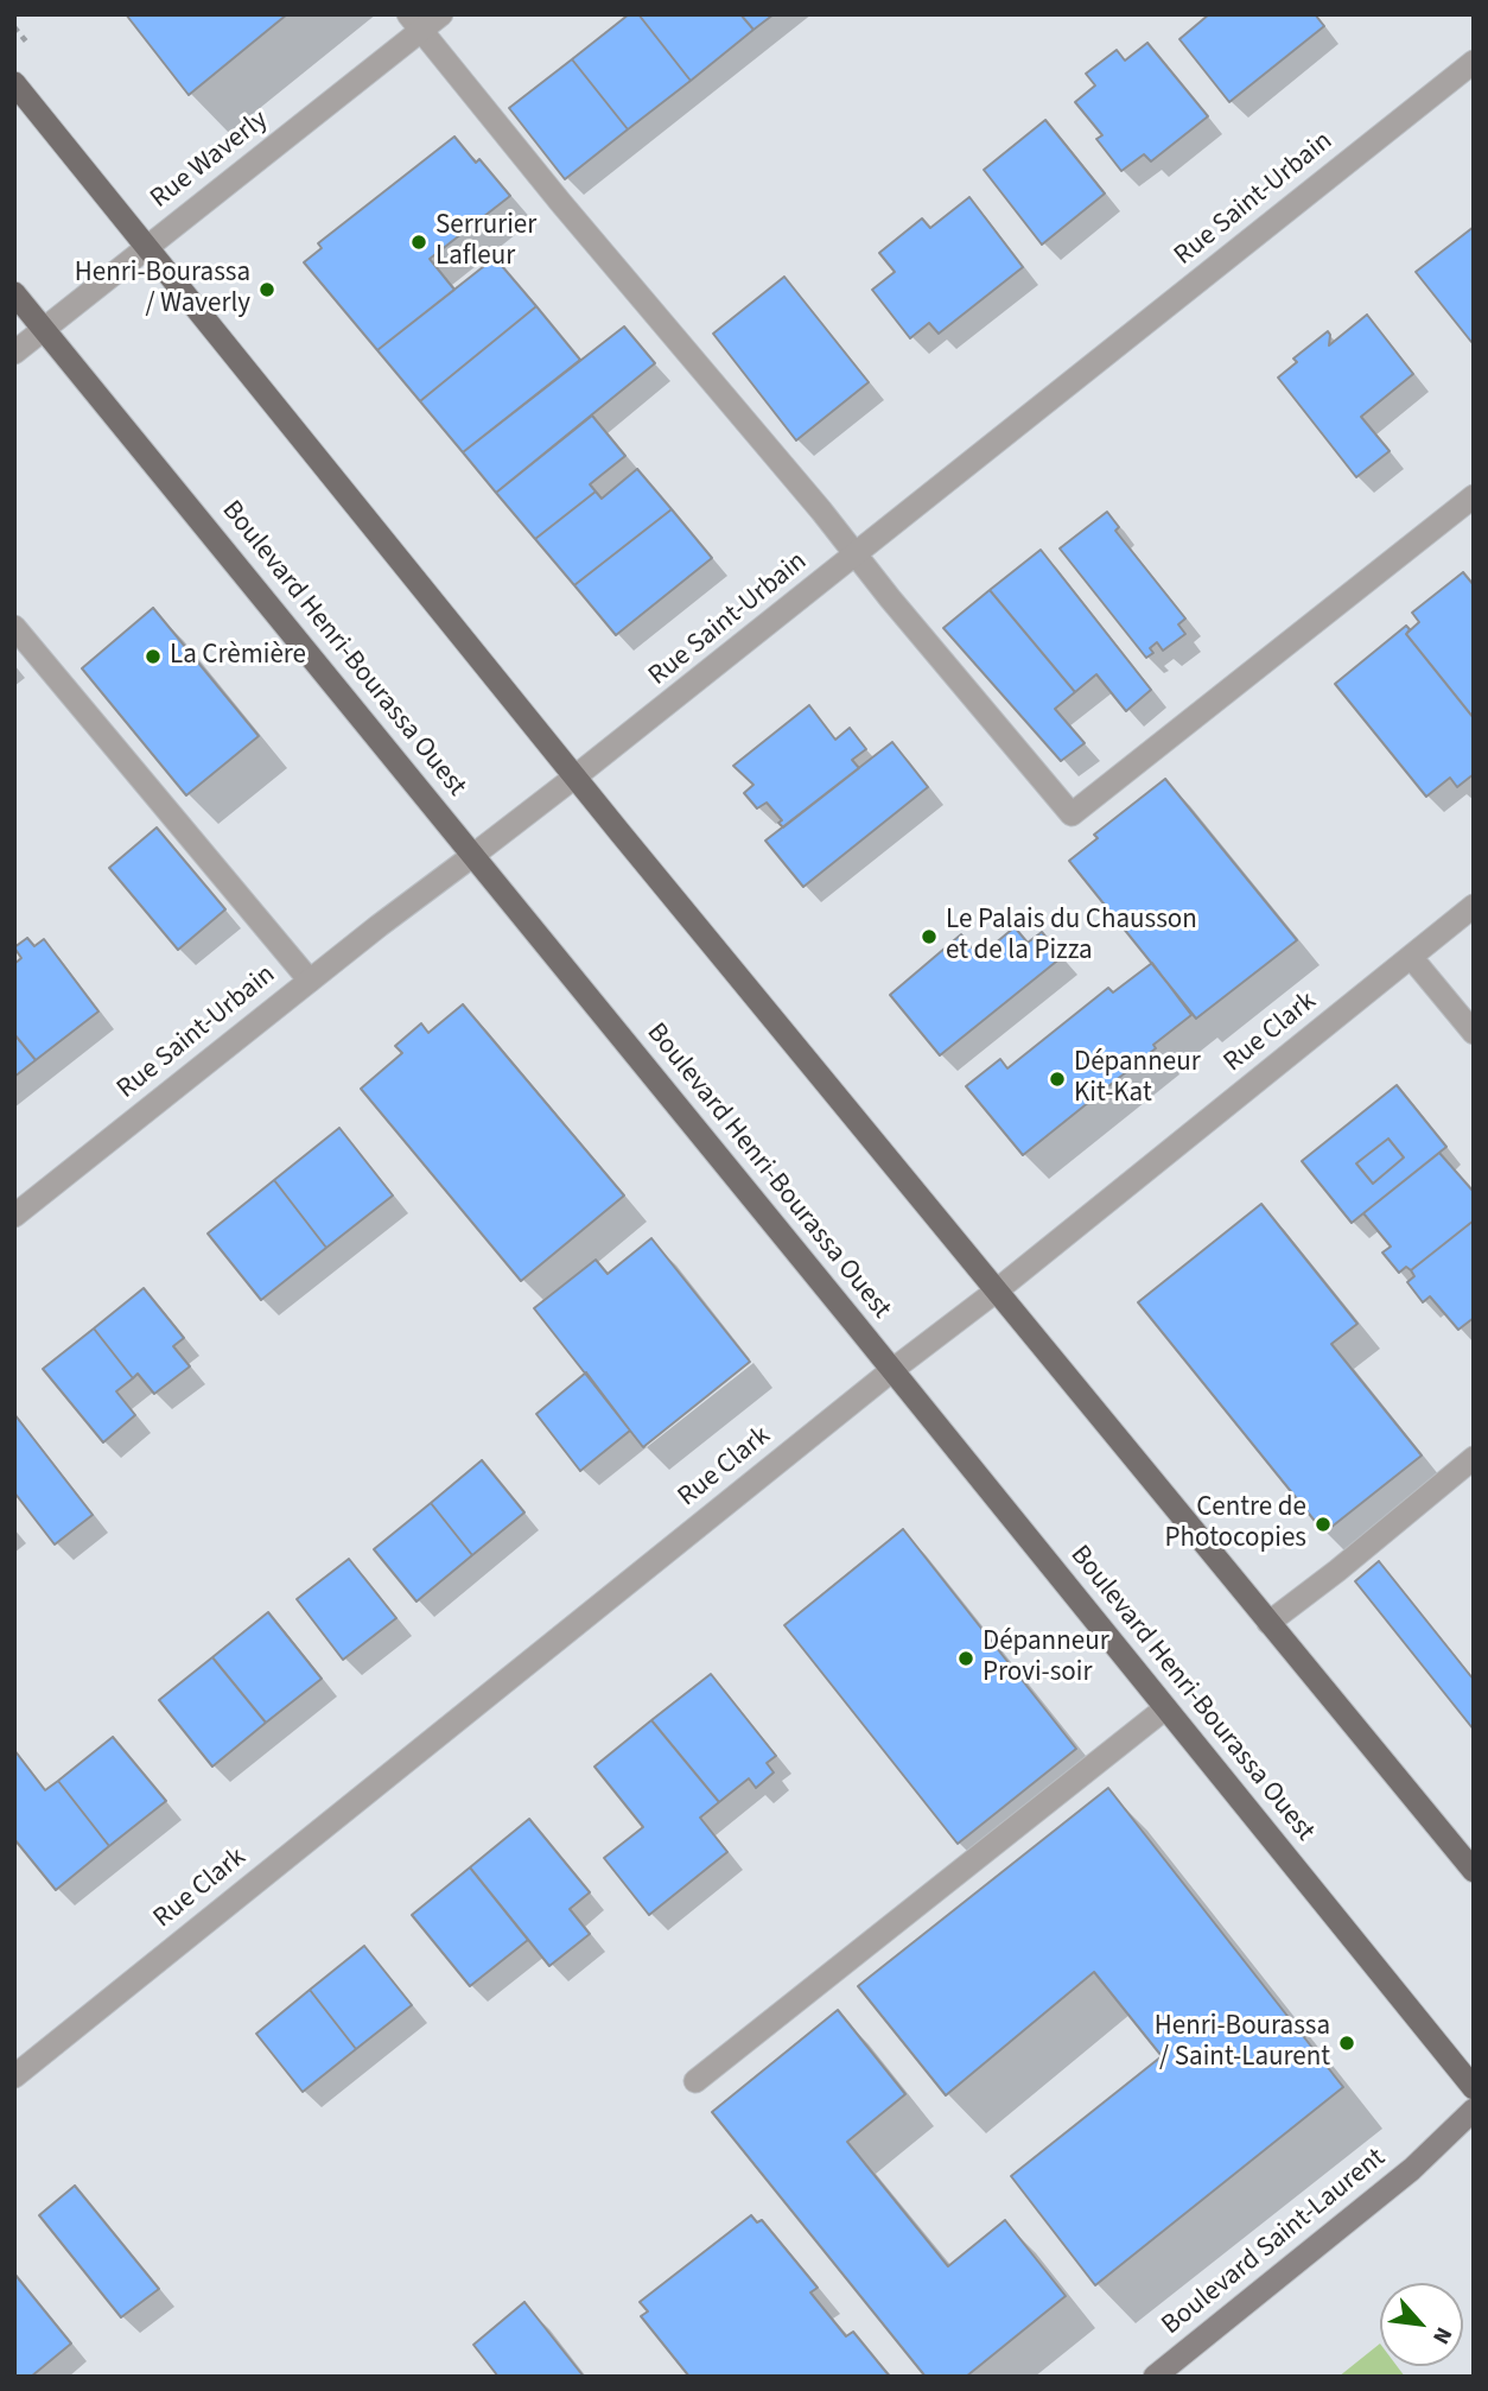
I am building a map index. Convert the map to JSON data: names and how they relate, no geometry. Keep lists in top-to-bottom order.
{
  "streets": {
    "main road": ["Boulevard Henri-Bourassa Ouest", "Boulevard Saint-Laurent"],
    "street": ["Rue Waverly", "Rue Saint-Urbain", "Rue Clark"]
  },
  "crossings": [
    ["Rue Waverly", "Boulevard Henri-Bourassa Ouest"],
    ["Rue Saint-Urbain", "Boulevard Henri-Bourassa Ouest"],
    ["Boulevard Henri-Bourassa Ouest", "Rue Clark"]
  ],
  "places": [
    "Serrurier Lafleur",
    "Henri-Bourassa / Waverly",
    "La Crèmière",
    "Le Palais du Chausson et de la Pizza",
    "Dépanneur Kit-Kat",
    "Centre de Photocopies",
    "Dépanneur Provi-soir",
    "Henri-Bourassa / Saint-Laurent"
  ],
  "north": "bottom right"
}
